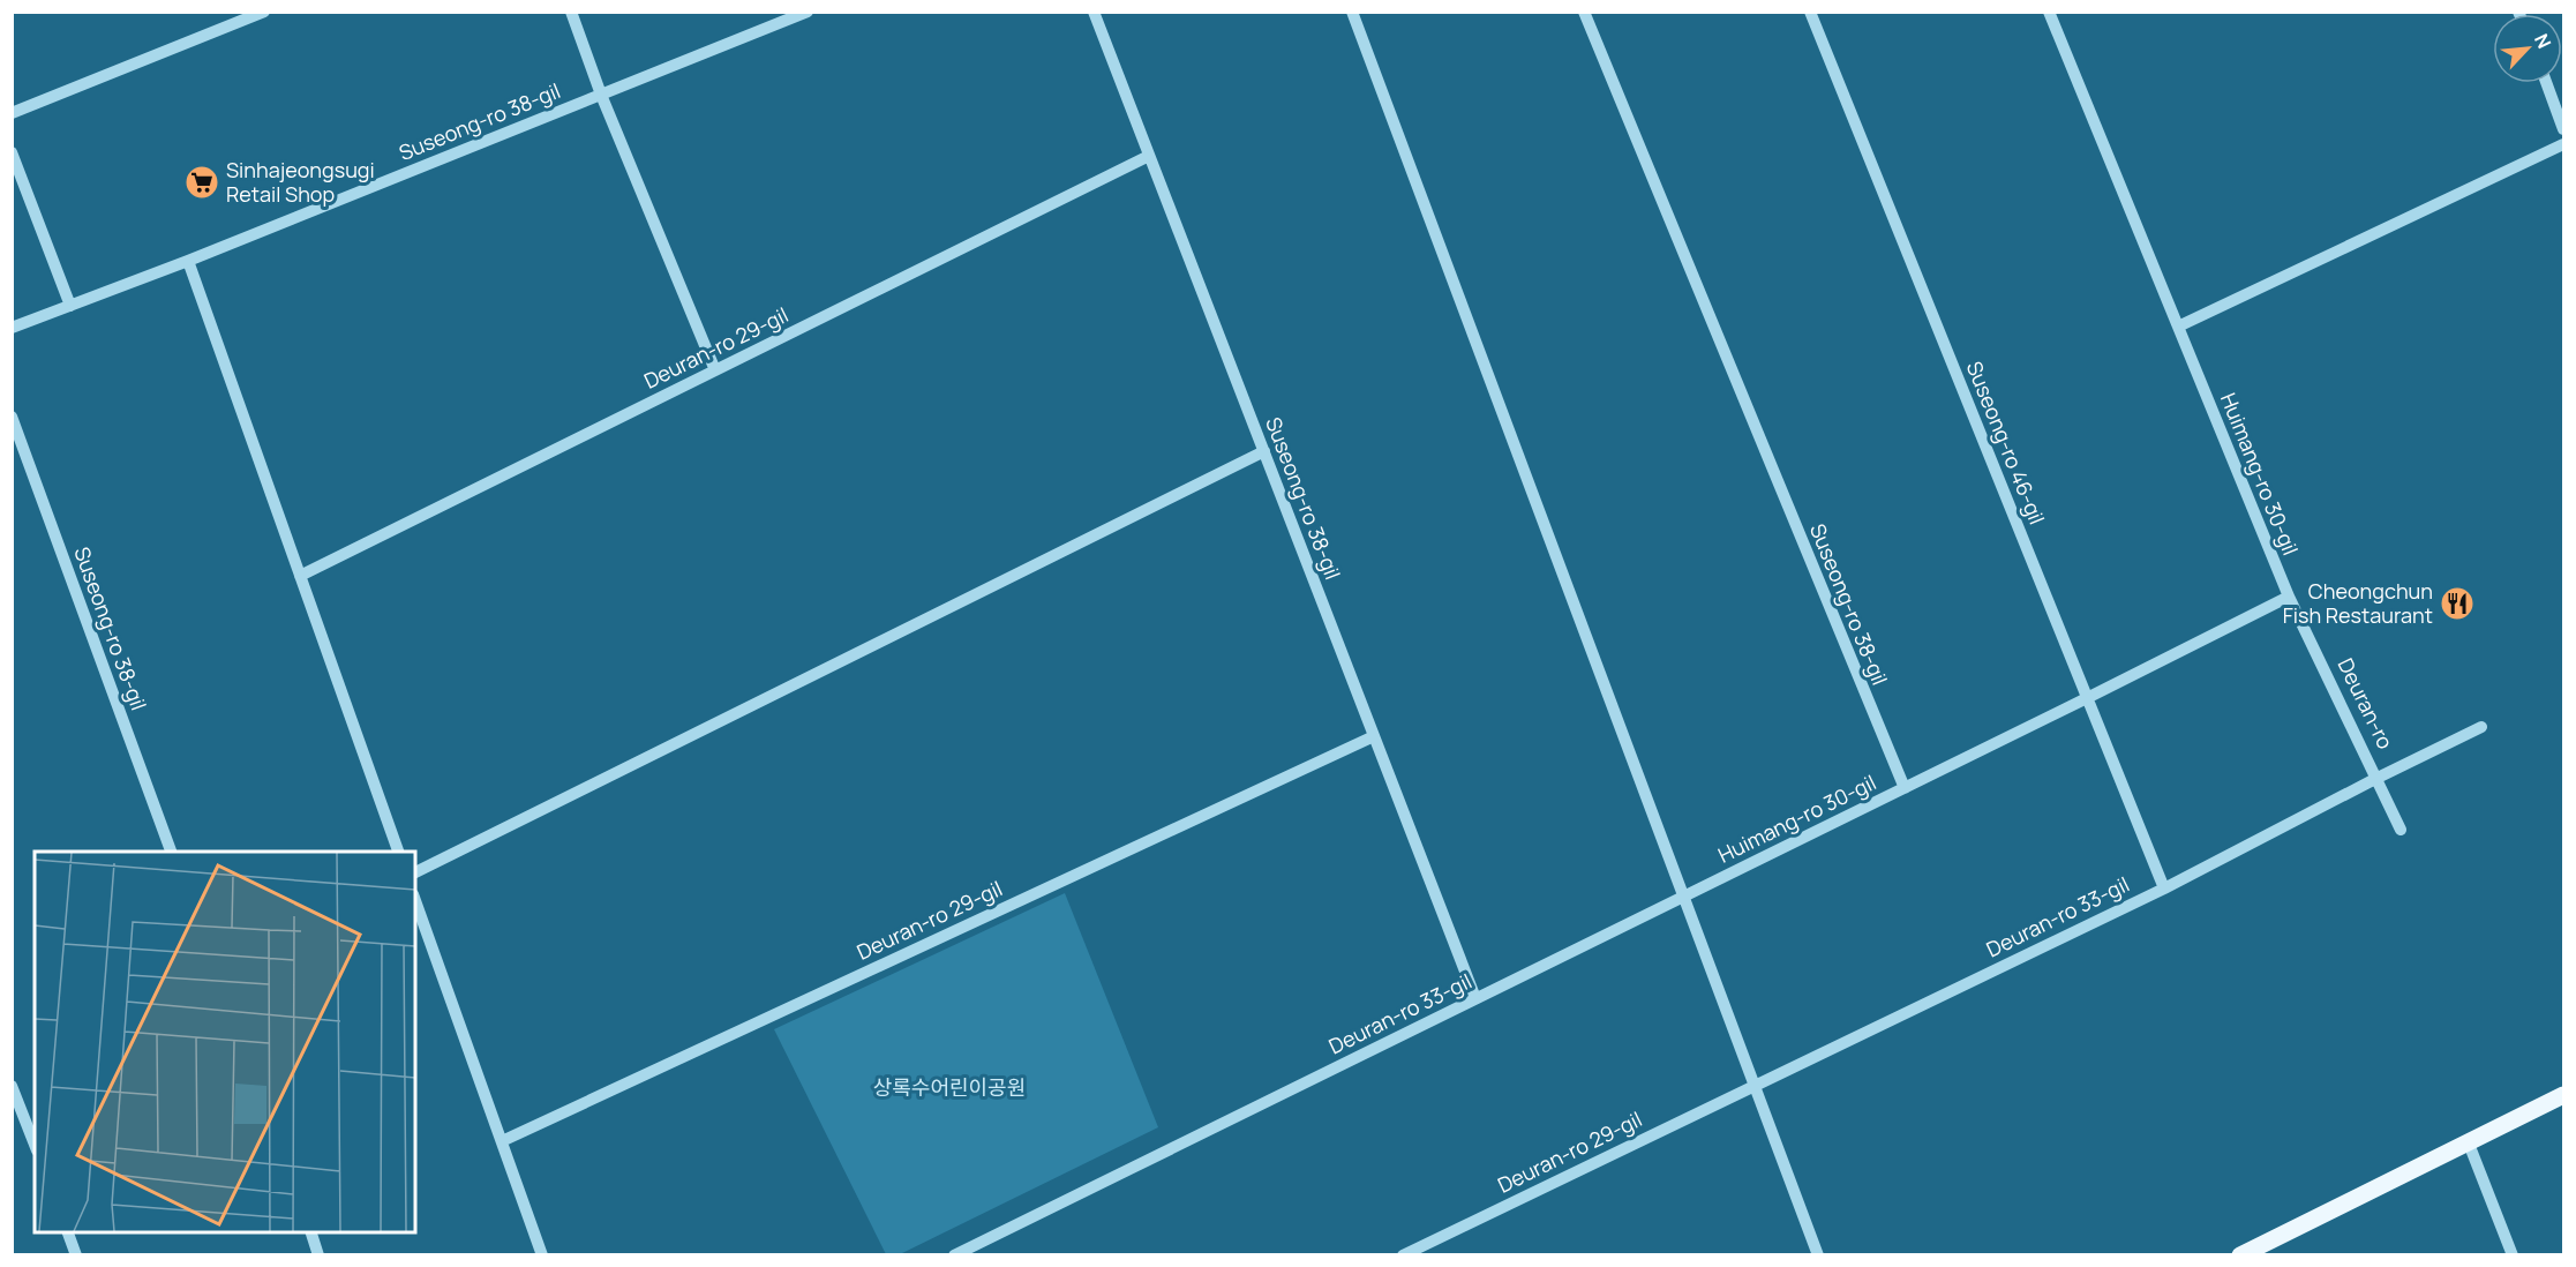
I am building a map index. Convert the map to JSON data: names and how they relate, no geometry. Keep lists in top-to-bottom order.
{
  "streets": {
    "street": [
      "Suseong-ro 38-gil",
      "Deuran-ro 29-gil",
      "Suseong-ro 46-gil",
      "Huimang-ro 30-gil",
      "Deuran-ro",
      "Deuran-ro 33-gil"
    ]
  },
  "crossings": [
    ["Suseong-ro 38-gil", "Deuran-ro 29-gil"],
    ["Suseong-ro 38-gil", "Huimang-ro 30-gil"],
    ["Suseong-ro 38-gil", "Deuran-ro 33-gil"],
    ["Deuran-ro 29-gil", "Deuran-ro 33-gil"],
    ["Suseong-ro 46-gil", "Huimang-ro 30-gil"],
    ["Suseong-ro 46-gil", "Deuran-ro 33-gil"],
    ["Huimang-ro 30-gil", "Deuran-ro"],
    ["Huimang-ro 30-gil", "Deuran-ro 33-gil"],
    ["Deuran-ro", "Deuran-ro 33-gil"]
  ],
  "parks": ["상록수어린이공원"],
  "places": {
    "supermarket": ["Sinhajeongsugi Retail Shop"],
    "restaurant": ["Cheongchun Fish Restaurant"]
  },
  "north": "top right"
}
